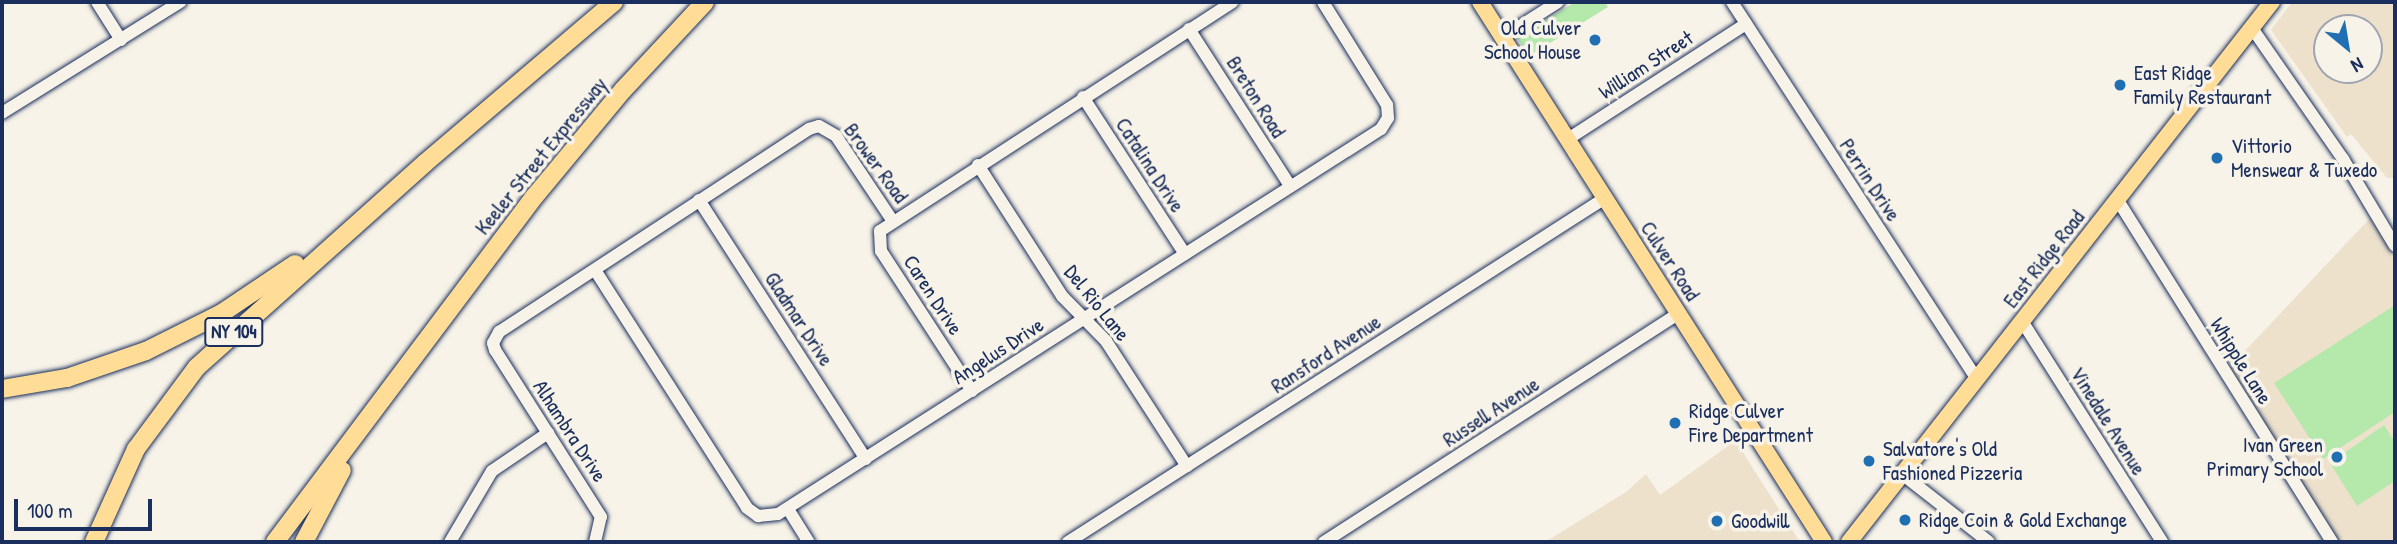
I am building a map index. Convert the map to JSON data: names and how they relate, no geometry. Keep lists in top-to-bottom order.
{
  "streets": {
    "highway": ["Keeler Street Expressway", "NY 104"],
    "main road": ["East Ridge Road", "Culver Road"],
    "street": [
      "William Street",
      "Breton Road",
      "Brower Road",
      "Catalina Drive",
      "Perrin Drive",
      "Caren Drive",
      "Del Rio Lane",
      "Gladmar Drive",
      "Angelus Drive",
      "Ransford Avenue",
      "Whipple Lane",
      "Russell Avenue",
      "Vinedale Avenue",
      "Alhambra Drive"
    ]
  },
  "crossings": [
    ["William Street", "Perrin Drive"],
    ["William Street", "Culver Road"],
    ["Breton Road", "Brower Road"],
    ["Breton Road", "Angelus Drive"],
    ["Brower Road", "Catalina Drive"],
    ["Brower Road", "Caren Drive"],
    ["Brower Road", "Del Rio Lane"],
    ["Brower Road", "Gladmar Drive"],
    ["Brower Road", "Angelus Drive"],
    ["Brower Road", "Alhambra Drive"],
    ["Catalina Drive", "Angelus Drive"],
    ["Perrin Drive", "East Ridge Road"],
    ["East Ridge Road", "Whipple Lane"],
    ["East Ridge Road", "Vinedale Avenue"],
    ["Culver Road", "Ransford Avenue"],
    ["Culver Road", "Russell Avenue"],
    ["Caren Drive", "Angelus Drive"],
    ["Del Rio Lane", "Angelus Drive"],
    ["Del Rio Lane", "Ransford Avenue"],
    ["Gladmar Drive", "Angelus Drive"]
  ],
  "places": [
    "Old Culver School House",
    "East Ridge Family Restaurant",
    "Vittorio Menswear & Tuxedo",
    "Ridge Culver Fire Department",
    "Ivan Green Primary School",
    "Salvatore's Old Fashioned Pizzeria",
    "Ridge Coin & Gold Exchange",
    "Goodwill"
  ],
  "scale_bar": "100 m",
  "north": "bottom right"
}
